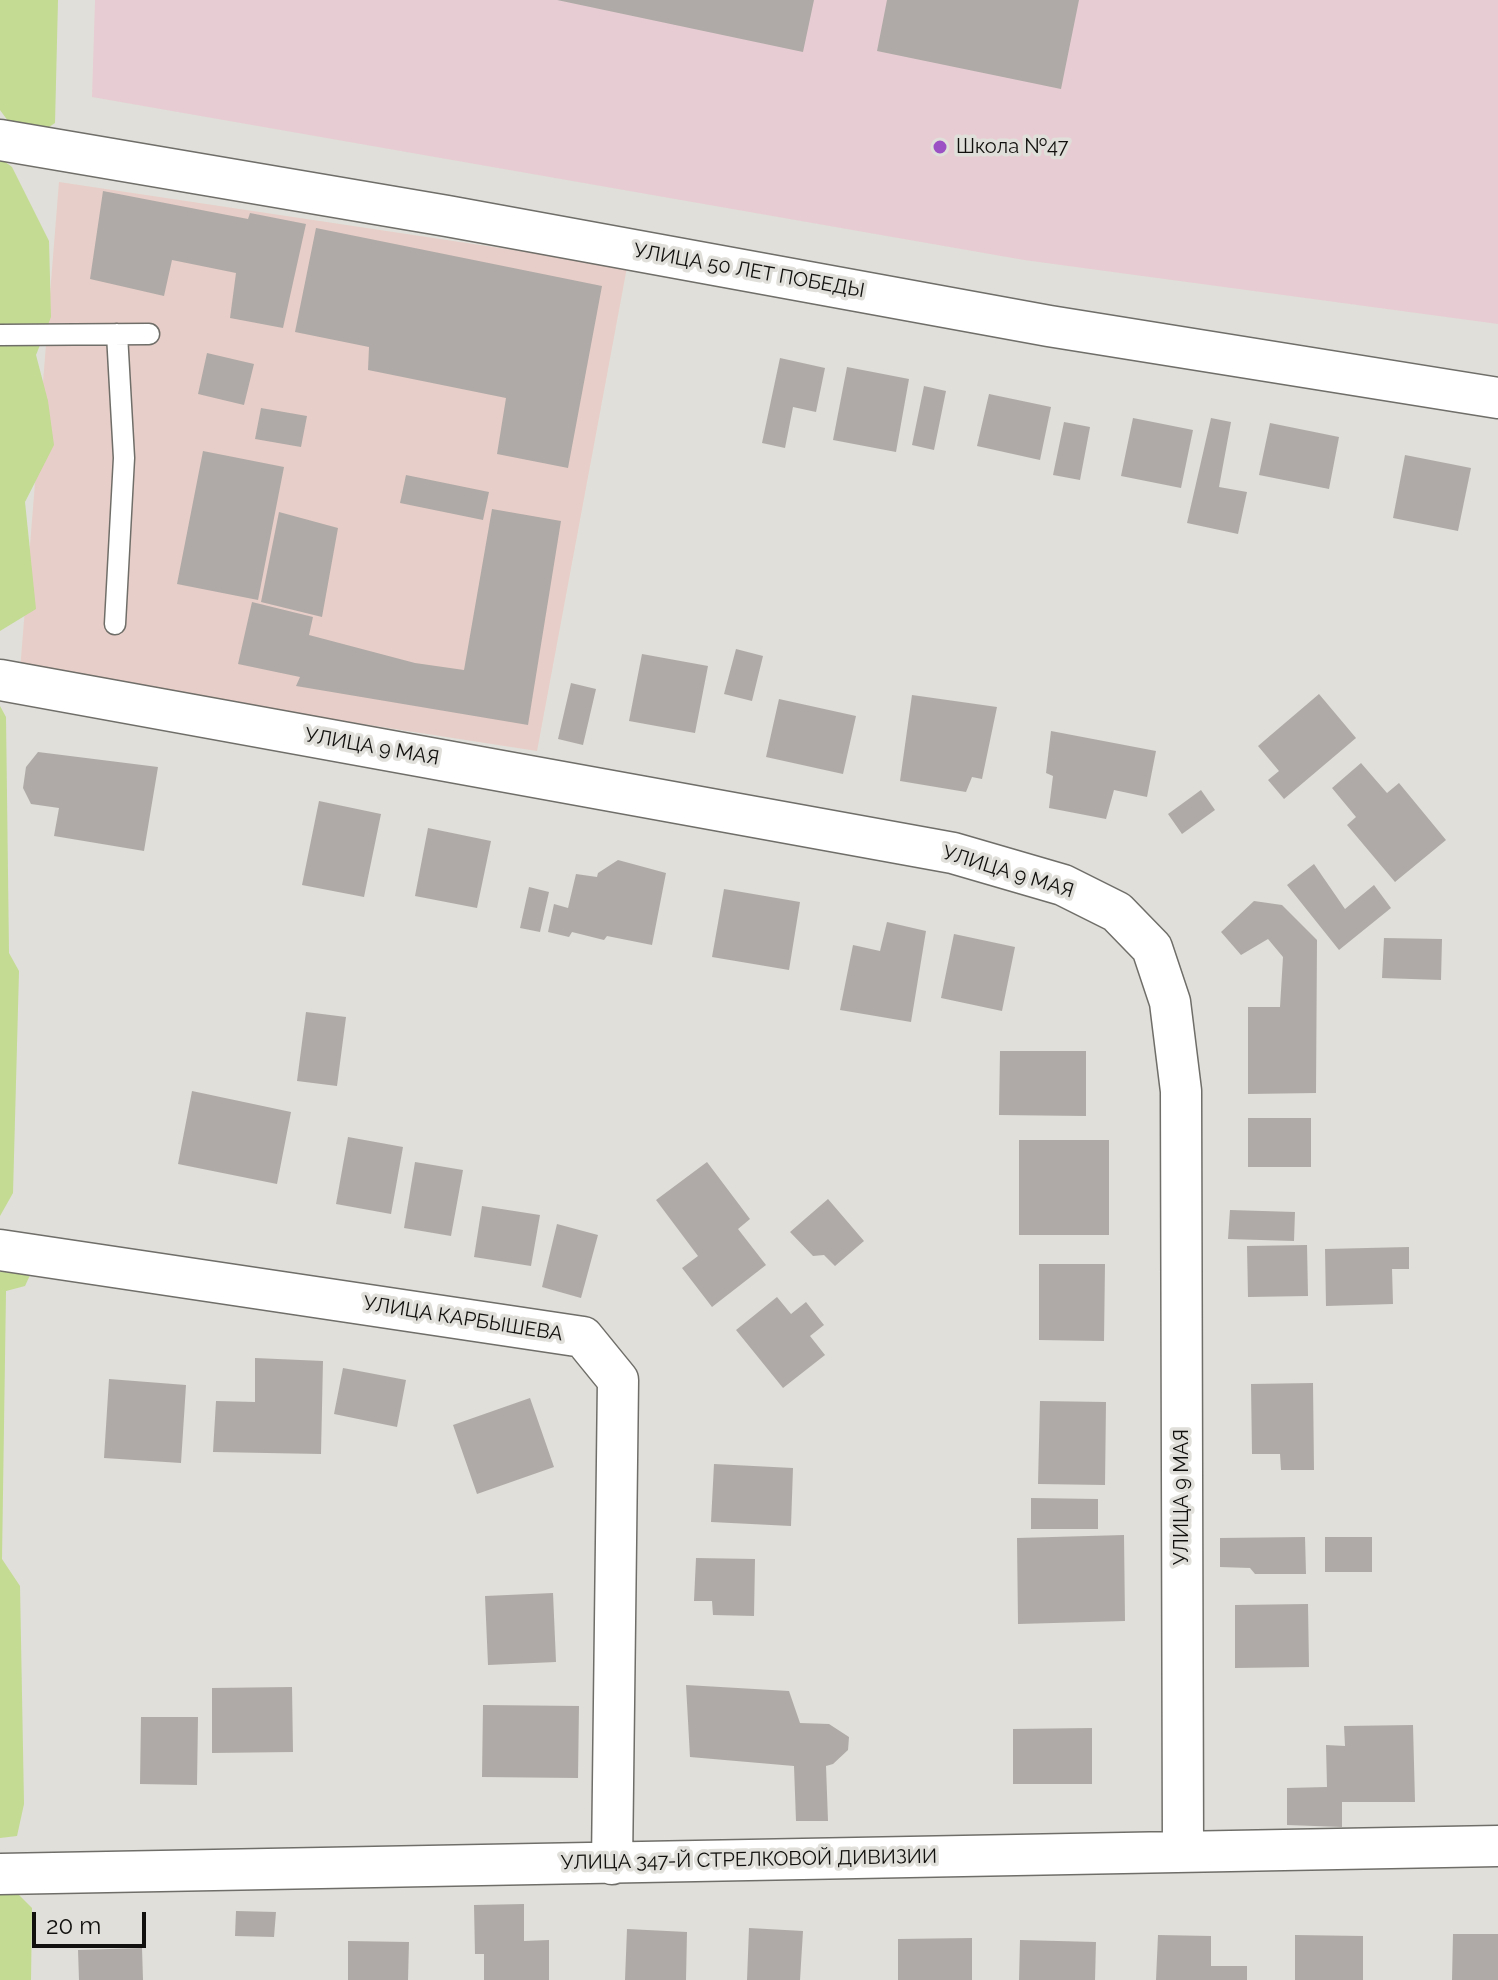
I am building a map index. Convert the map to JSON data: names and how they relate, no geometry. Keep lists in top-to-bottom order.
{
  "streets": {
    "street": [
      "УЛИЦА 50 ЛЕТ ПОБЕДЫ",
      "УЛИЦА 9 МАЯ",
      "УЛИЦА КАРБЫШЕВА",
      "УЛИЦА 347-Й СТРЕЛКОВОЙ ДИВИЗИИ"
    ]
  },
  "crossings": [
    ["УЛИЦА 9 МАЯ", "УЛИЦА 347-Й СТРЕЛКОВОЙ ДИВИЗИИ"],
    ["УЛИЦА КАРБЫШЕВА", "УЛИЦА 347-Й СТРЕЛКОВОЙ ДИВИЗИИ"]
  ],
  "places": ["Школа №47"],
  "scale_bar": "20 m"
}
